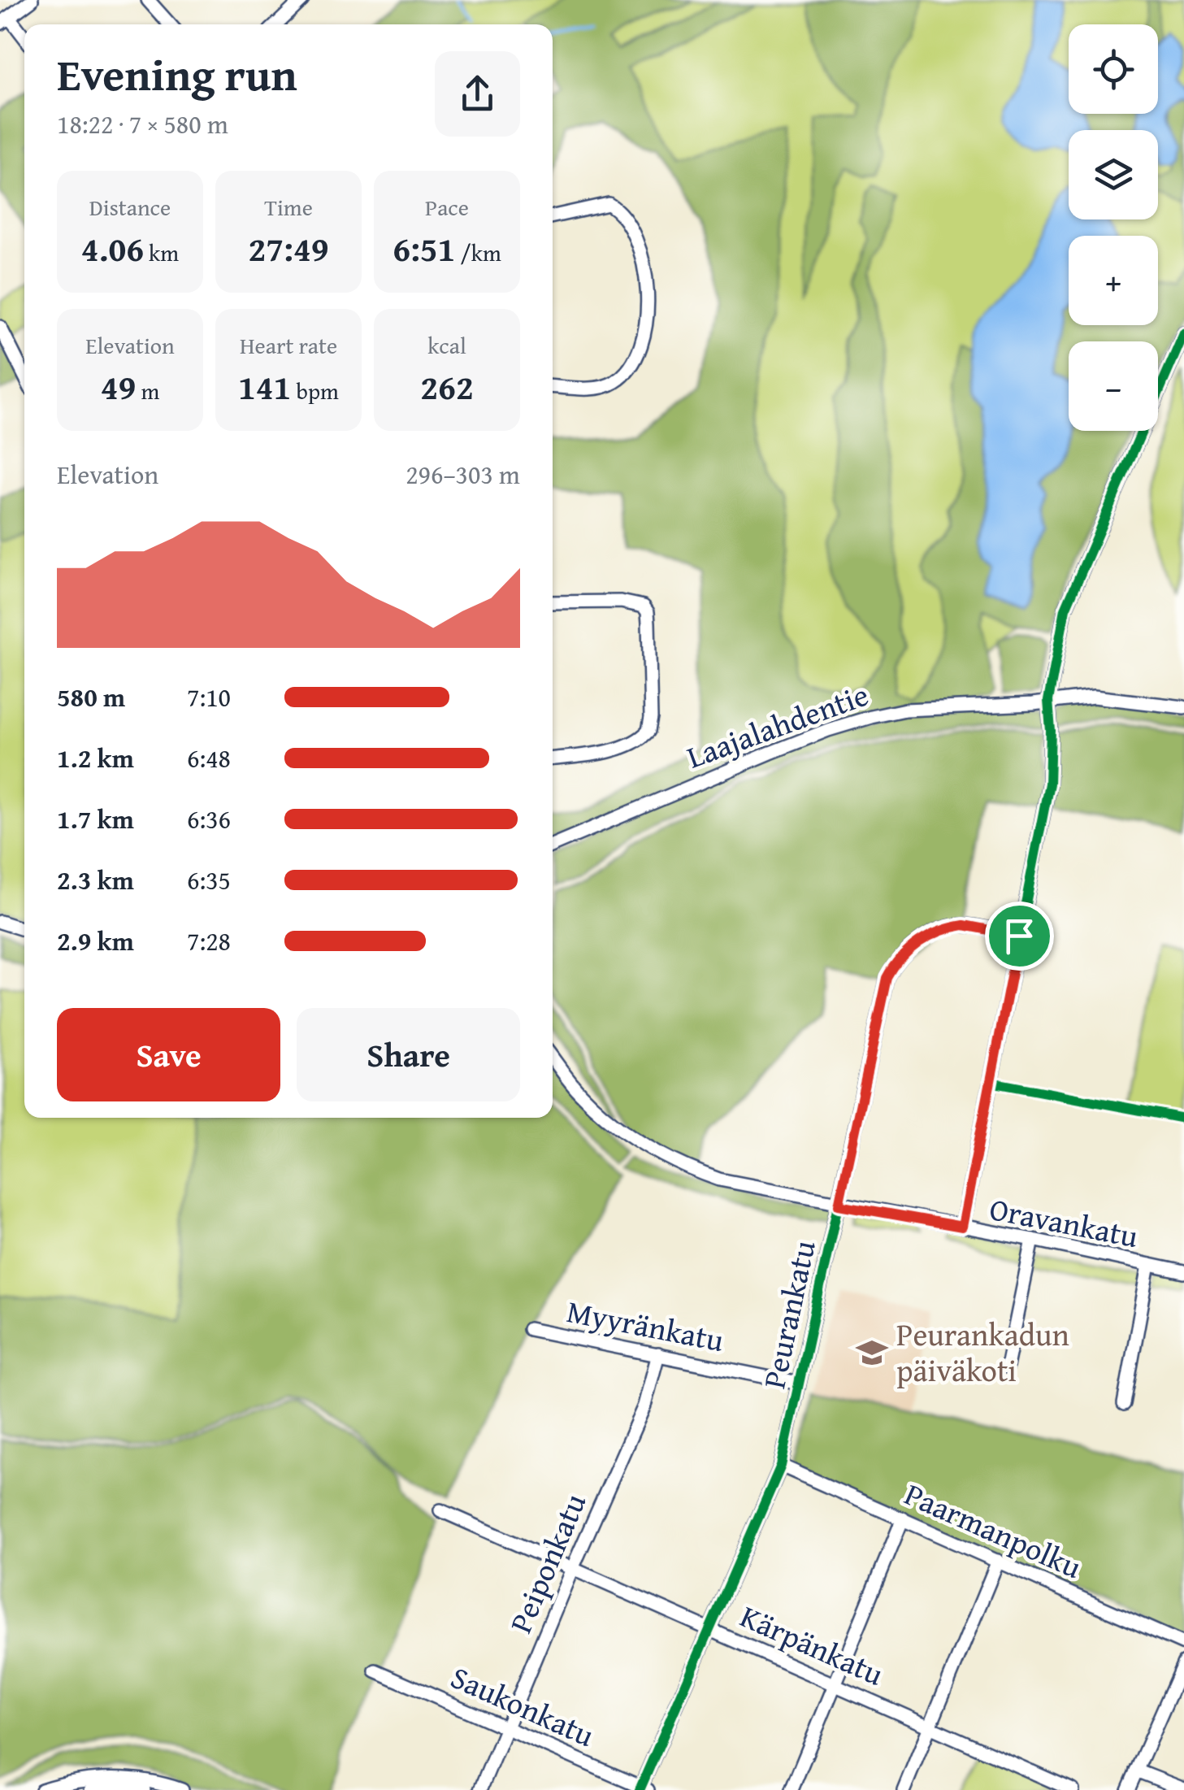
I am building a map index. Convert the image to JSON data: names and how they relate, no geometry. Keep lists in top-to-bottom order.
{
  "streets": {
    "street": [
      "Laajalahdentie",
      "Oravankatu",
      "Peurankatu",
      "Myyränkatu",
      "Paarmanpolku",
      "Peiponkatu",
      "Kärpänkatu",
      "Saukonkatu"
    ]
  },
  "crossings": [
    ["Oravankatu", "Peurankatu"],
    ["Peurankatu", "Myyränkatu"],
    ["Peurankatu", "Paarmanpolku"],
    ["Peurankatu", "Kärpänkatu"],
    ["Peurankatu", "Saukonkatu"],
    ["Myyränkatu", "Peiponkatu"],
    ["Peiponkatu", "Kärpänkatu"],
    ["Peiponkatu", "Saukonkatu"]
  ],
  "places": {
    "school or university": ["Peurankadun päiväkoti"]
  },
  "page": {
    "map_buttons": ["+", "−"],
    "heading": ["Evening run", "18:22 · 7 × 580 m"],
    "stats": [
      ["Distance", "4.06 km"],
      ["Time", "27:49"],
      ["Pace", "6:51 /km"],
      ["Elevation", "49 m"],
      ["Heart rate", "141 bpm"],
      ["kcal", "262"]
    ],
    "chart": ["Elevation", "296–303 m"],
    "list": [
      {
        "name": "580 m",
        "note": "7:10"
      },
      {
        "name": "1.2 km",
        "note": "6:48"
      },
      {
        "name": "1.7 km",
        "note": "6:36"
      },
      {
        "name": "2.3 km",
        "note": "6:35"
      },
      {
        "name": "2.9 km",
        "note": "7:28"
      }
    ],
    "buttons": ["Save", "Share"]
  }
}
